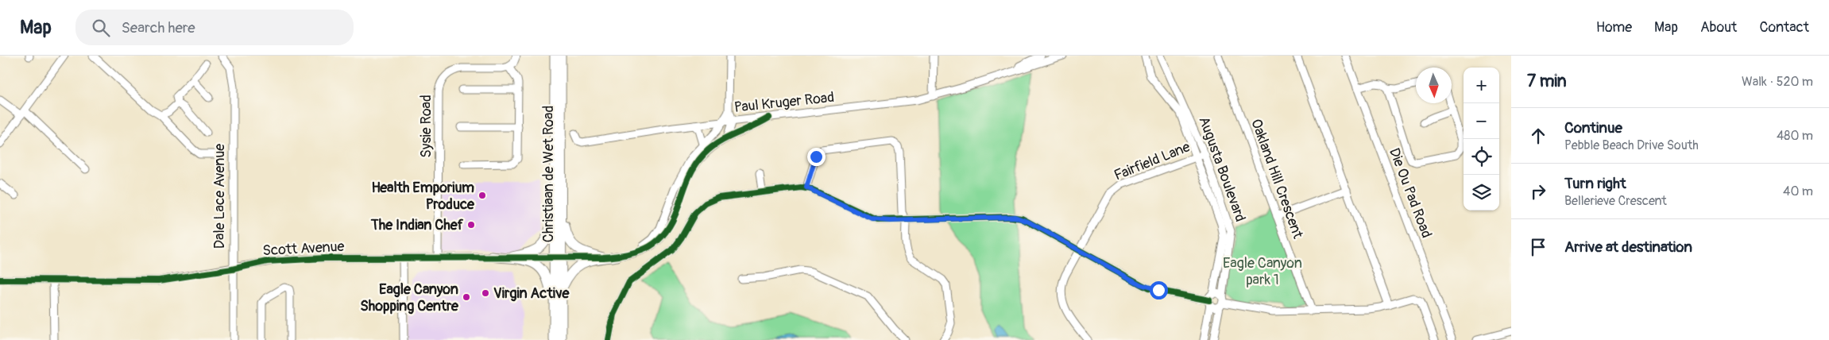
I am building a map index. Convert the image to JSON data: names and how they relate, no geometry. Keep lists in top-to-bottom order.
{
  "streets": {
    "main road": ["Christiaan de Wet Road"],
    "street": [
      "Paul Kruger Road",
      "Sysie Road",
      "Fairfield Lane",
      "Augusta Boulevard",
      "Oakland Hill Crescent",
      "Die Ou Pad Road",
      "Dale Lace Avenue",
      "Scott Avenue"
    ]
  },
  "crossings": [
    ["Sysie Road", "Scott Avenue"],
    ["Fairfield Lane", "Augusta Boulevard"],
    ["Christiaan de Wet Road", "Scott Avenue"],
    ["Dale Lace Avenue", "Scott Avenue"]
  ],
  "parks": ["Eagle Canyon park 1"],
  "places": [
    "Health Emporium Produce",
    "The Indian Chef",
    "Virgin Active",
    "Eagle Canyon Shopping Centre"
  ],
  "north": "bottom",
  "page": {
    "header": "Map",
    "search": "Search here",
    "nav": [
      "Home",
      "Map",
      "About",
      "Contact"
    ],
    "heading": ["7 min", "Walk · 520 m"],
    "map_buttons": ["+", "−"],
    "list": [
      ["Continue", "Pebble Beach Drive South", "480 m"],
      ["Turn right", "Bellerieve Crescent", "40 m"],
      "Arrive at destination"
    ]
  }
}
